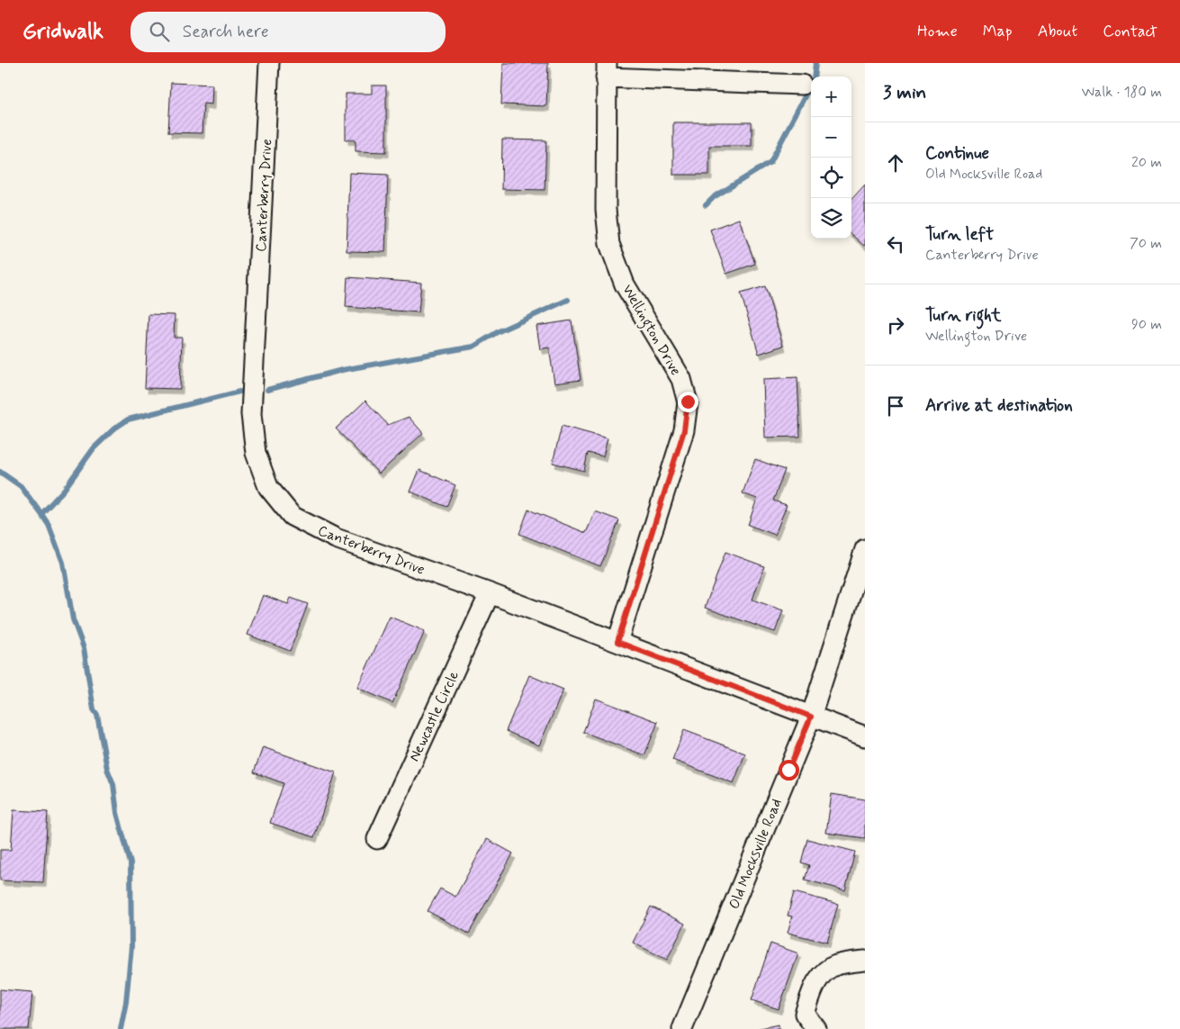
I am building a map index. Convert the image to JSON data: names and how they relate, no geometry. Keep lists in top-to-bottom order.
{
  "streets": {
    "street": [
      "Canterberry Drive",
      "Wellington Drive",
      "Newcastle Circle",
      "Old Mocksville Road"
    ]
  },
  "crossings": [
    ["Canterberry Drive", "Wellington Drive"],
    ["Canterberry Drive", "Newcastle Circle"],
    ["Canterberry Drive", "Old Mocksville Road"]
  ],
  "page": {
    "header": "Gridwalk",
    "search": "Search here",
    "nav": [
      "Home",
      "Map",
      "About",
      "Contact"
    ],
    "heading": ["3 min", "Walk · 180 m"],
    "map_buttons": ["+", "−"],
    "list": [
      ["Continue", "Old Mocksville Road", "20 m"],
      ["Turn left", "Canterberry Drive", "70 m"],
      ["Turn right", "Wellington Drive", "90 m"],
      "Arrive at destination"
    ]
  }
}
